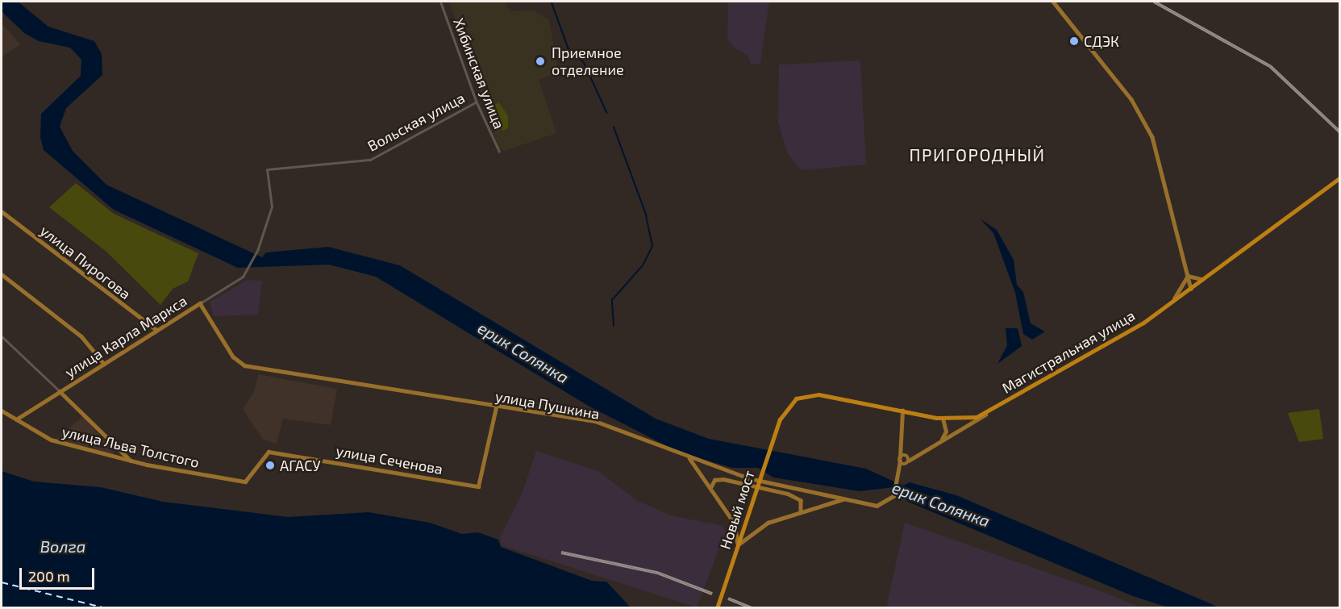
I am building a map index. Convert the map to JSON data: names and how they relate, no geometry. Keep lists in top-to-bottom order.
{
  "streets": {
    "highway": ["Магистральная улица", "Новый мост"],
    "main road": [
      "улица Пирогова",
      "улица Карла Маркса",
      "улица Пушкина",
      "улица Льва Толстого",
      "улица Сеченова"
    ],
    "street": ["Хибинская улица", "Вольская улица"]
  },
  "crossings": [
    ["Хибинская улица", "Вольская улица"],
    ["Вольская улица", "улица Карла Маркса"],
    ["улица Пирогова", "улица Карла Маркса"],
    ["улица Карла Маркса", "улица Пушкина"],
    ["улица Карла Маркса", "улица Льва Толстого"],
    ["Магистральная улица", "улица Пушкина"],
    ["Магистральная улица", "Новый мост"],
    ["улица Пушкина", "улица Сеченова"],
    ["улица Льва Толстого", "улица Сеченова"]
  ],
  "districts": ["ПРИГОРОДНЫЙ"],
  "water": ["ерик Солянка", "Волга"],
  "places": ["СДЭК", "Приемное отделение", "АГАСУ"],
  "scale_bar": "200 m"
}
